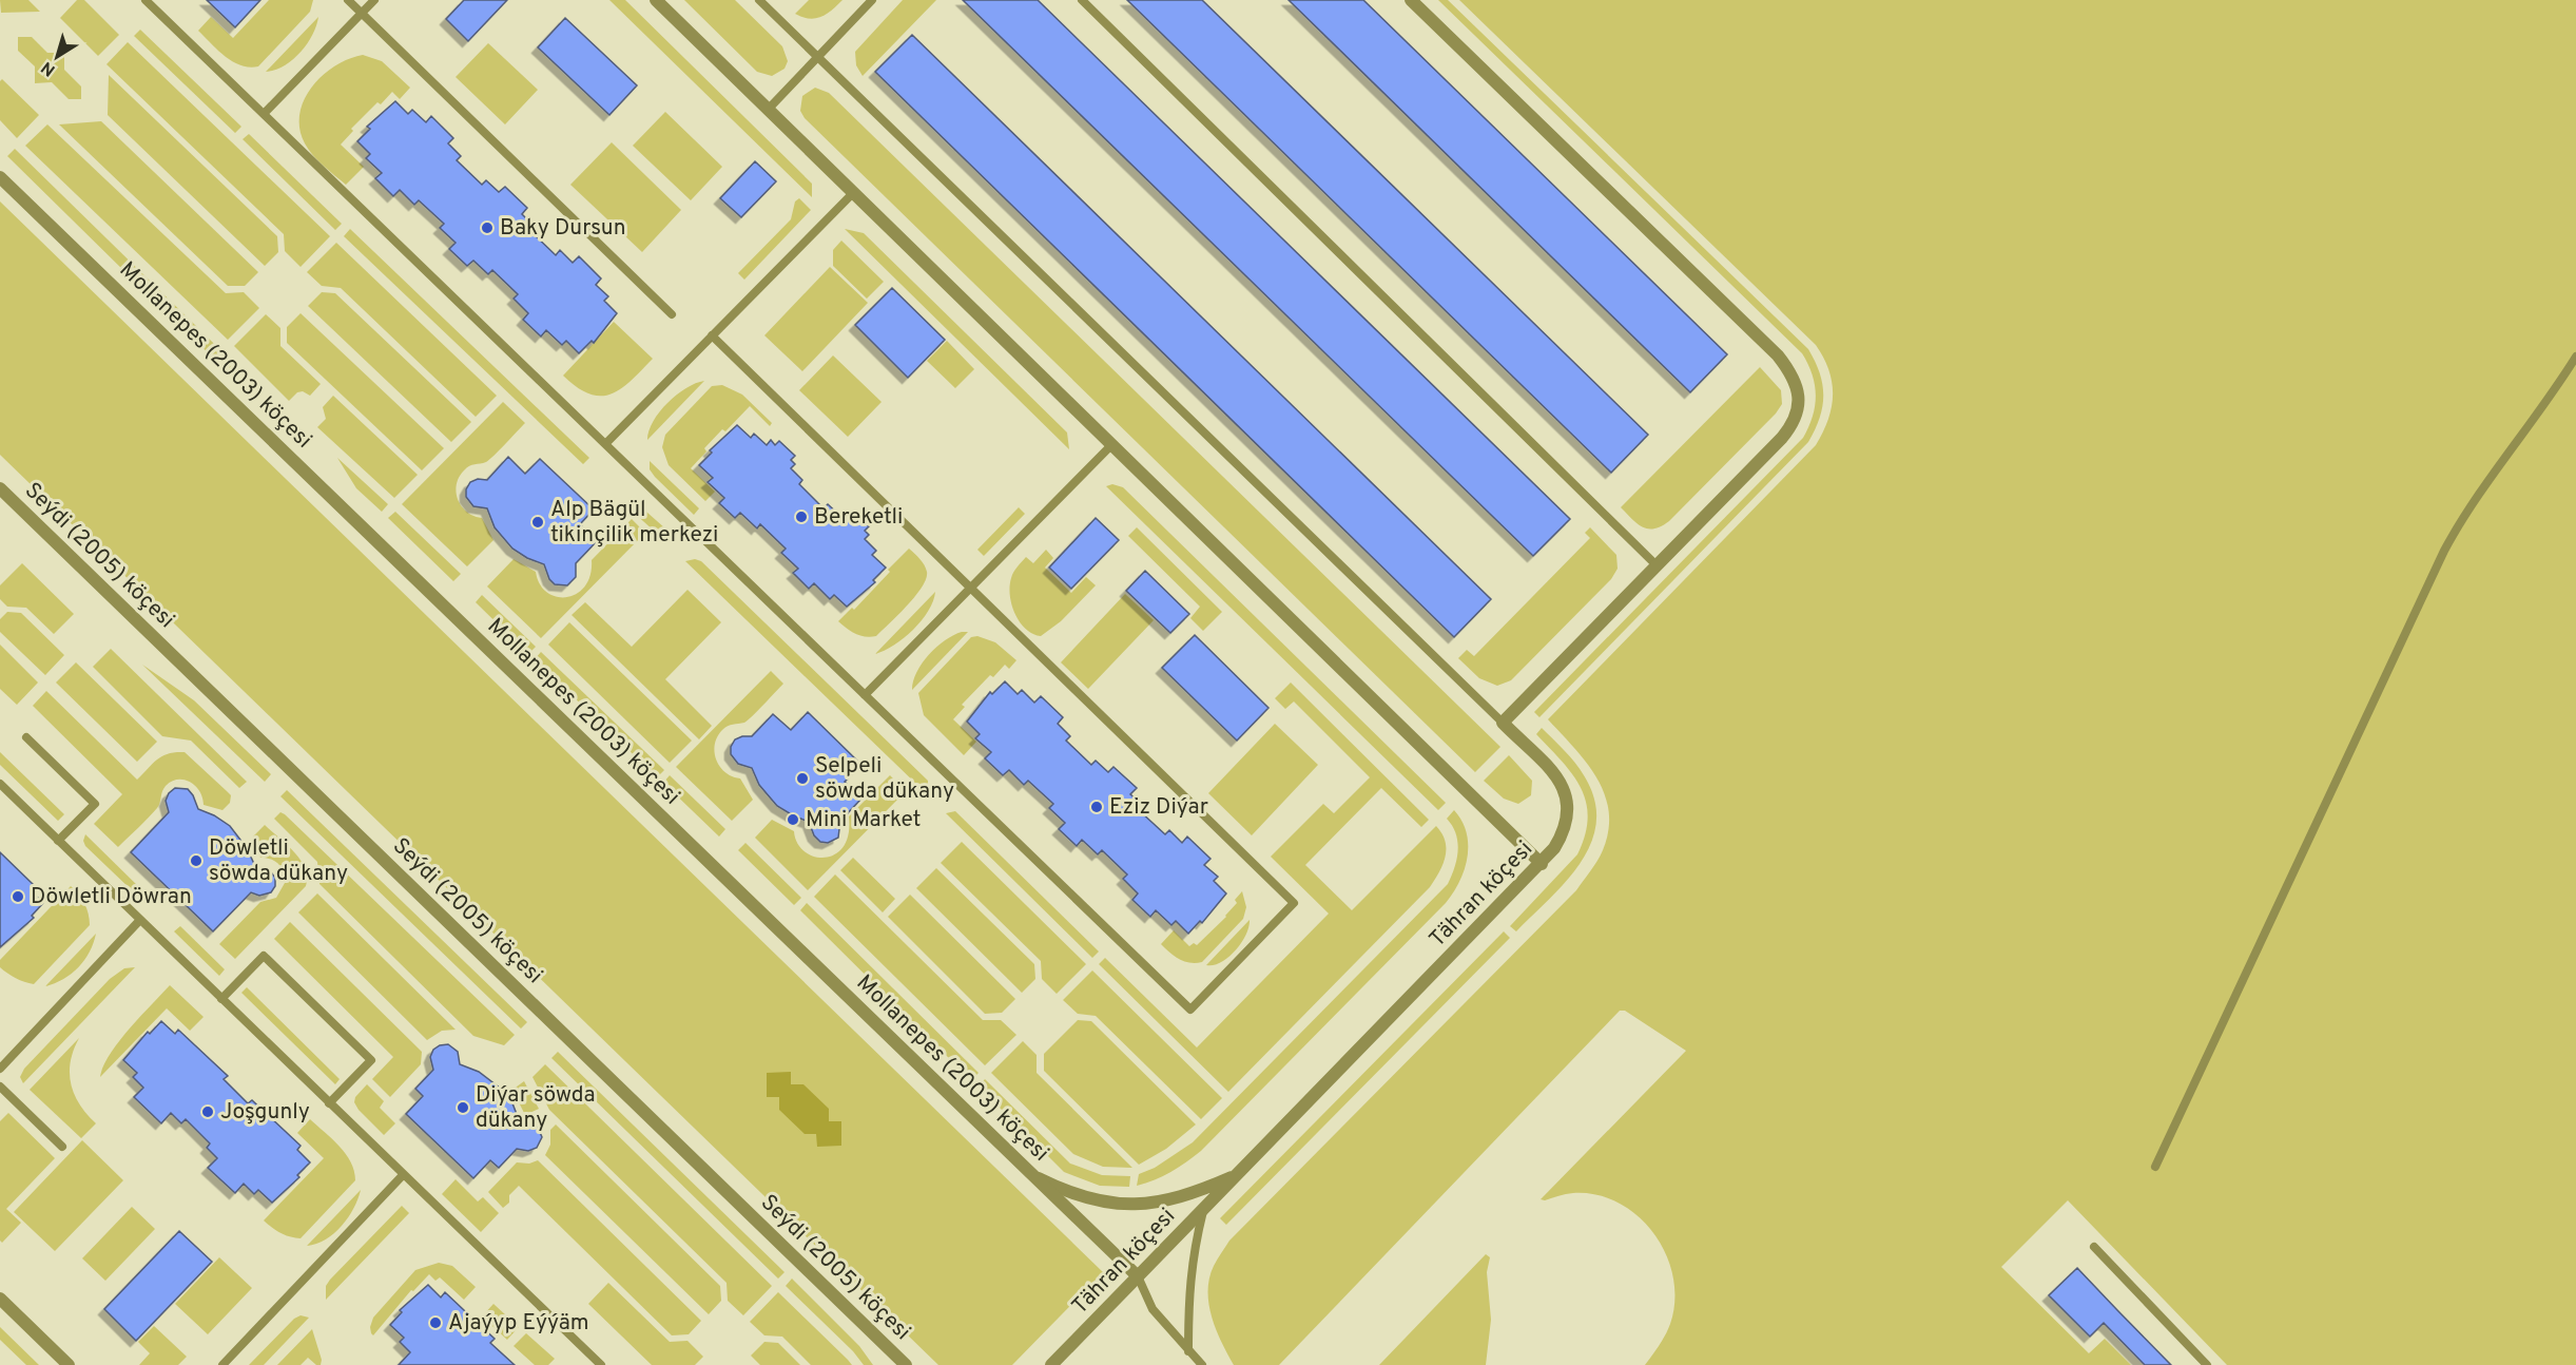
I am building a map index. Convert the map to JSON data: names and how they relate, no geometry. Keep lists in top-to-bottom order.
{
  "streets": {
    "street": ["Mollanepes (2003) köçesi", "Seýdi (2005) köçesi", "Tähran köçesi"]
  },
  "crossings": [
    ["Mollanepes (2003) köçesi", "Tähran köçesi"]
  ],
  "places": [
    "Baky Dursun",
    "Bereketli",
    "Alp Bägül tikinçilik merkezi",
    "Selpeli söwda dükany",
    "Eziz Diýar",
    "Mini Market",
    "Döwletli söwda dükany",
    "Döwletli Döwran",
    "Diýar söwda dükany",
    "Joşgunly",
    "Ajaýyp Eýýäm"
  ],
  "north": "bottom left"
}
